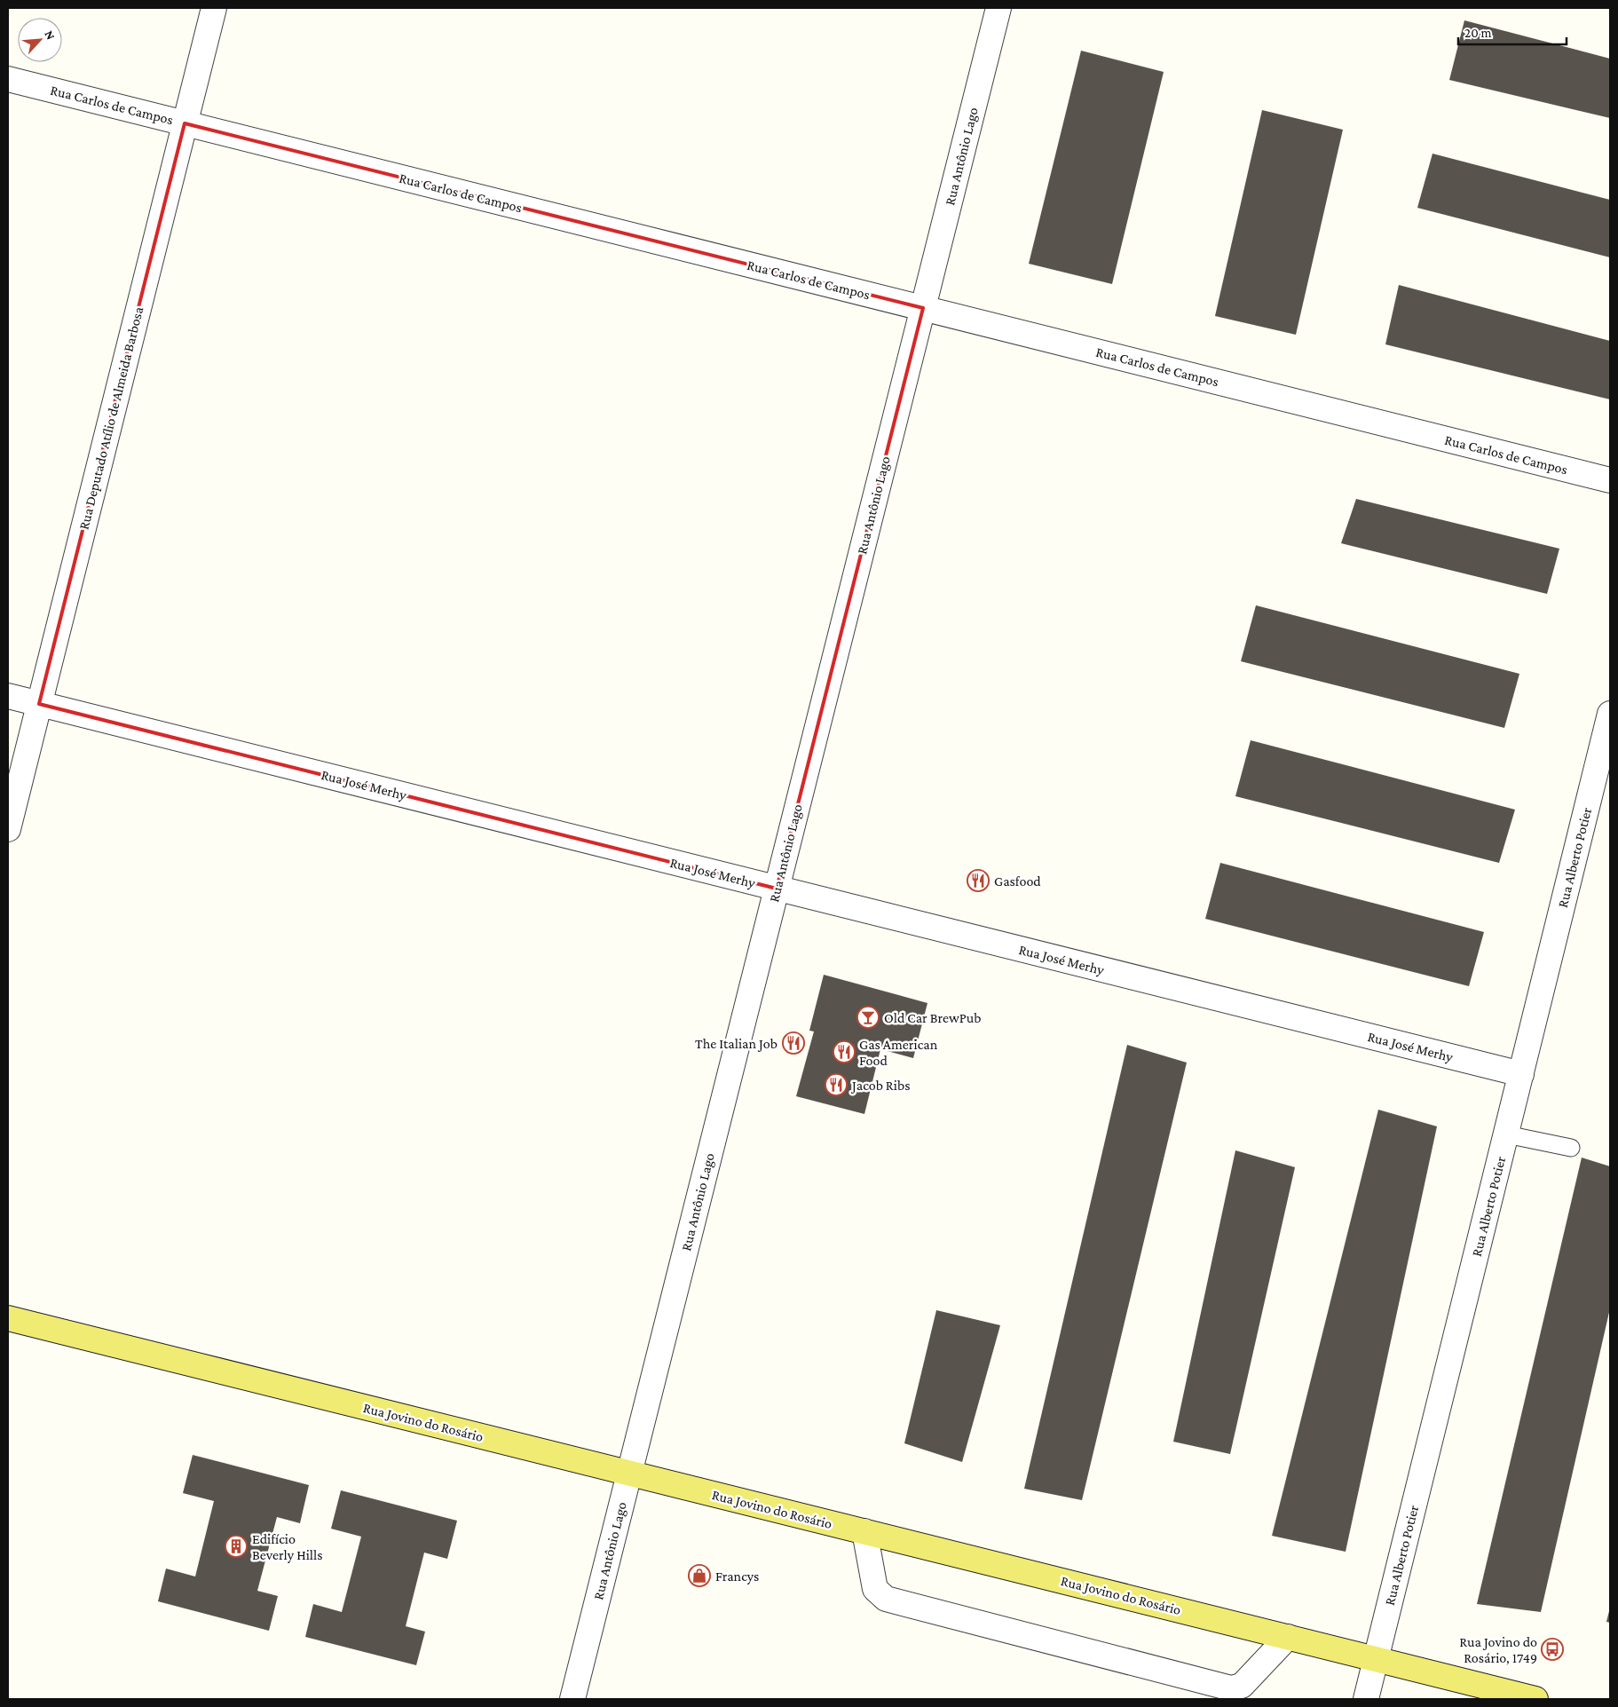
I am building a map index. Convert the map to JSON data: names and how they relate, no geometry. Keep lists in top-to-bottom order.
{
  "streets": {
    "main road": ["Rua Jovino do Rosário"],
    "street": [
      "Rua Carlos de Campos",
      "Rua Antônio Lago",
      "Rua Deputado Atílio de Almeida Barbosa",
      "Rua José Merhy",
      "Rua Alberto Potier"
    ]
  },
  "crossings": [
    ["Rua Carlos de Campos", "Rua Antônio Lago"],
    ["Rua Carlos de Campos", "Rua Deputado Atílio de Almeida Barbosa"],
    ["Rua Antônio Lago", "Rua José Merhy"],
    ["Rua Antônio Lago", "Rua Jovino do Rosário"],
    ["Rua Deputado Atílio de Almeida Barbosa", "Rua José Merhy"],
    ["Rua José Merhy", "Rua Alberto Potier"],
    ["Rua Alberto Potier", "Rua Jovino do Rosário"]
  ],
  "places": {
    "restaurant": [
      "Gasfood",
      "The Italian Job",
      "Gas American Food",
      "Jacob Ribs"
    ],
    "bar": ["Old Car BrewPub"],
    "building": ["Edifício Beverly Hills"],
    "shop": ["Francys"],
    "bus stop": ["Rua Jovino do Rosário, 1749"]
  },
  "scale_bar": "20 m",
  "north": "top right"
}
